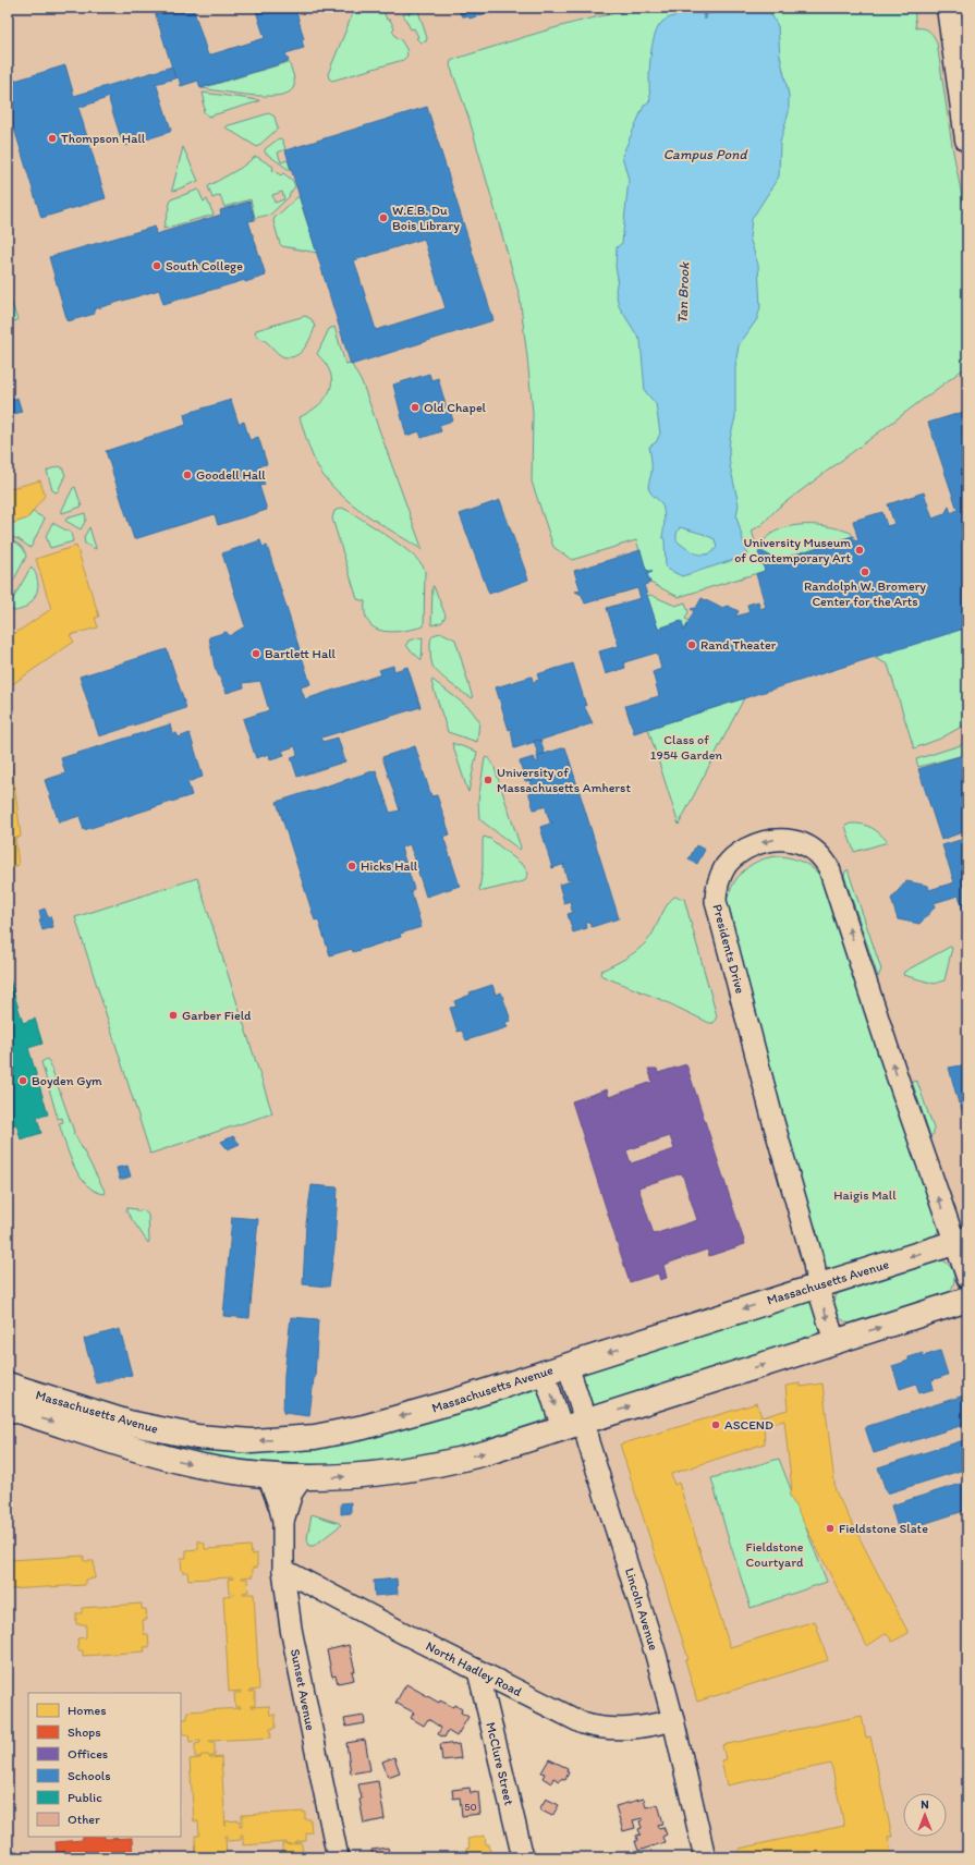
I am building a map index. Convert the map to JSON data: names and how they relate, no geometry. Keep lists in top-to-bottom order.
{
  "streets": {
    "main road": ["Massachusetts Avenue"],
    "street": [
      "Presidents Drive",
      "Lincoln Avenue",
      "North Hadley Road",
      "Sunset Avenue",
      "McClure Street"
    ]
  },
  "crossings": [
    ["Presidents Drive", "Massachusetts Avenue"],
    ["Massachusetts Avenue", "Lincoln Avenue"],
    ["Massachusetts Avenue", "Sunset Avenue"],
    ["Lincoln Avenue", "North Hadley Road"],
    ["North Hadley Road", "Sunset Avenue"],
    ["North Hadley Road", "McClure Street"]
  ],
  "water": ["Campus Pond", "Tan Brook"],
  "parks": ["Class of 1954 Garden", "Haigis Mall", "Fieldstone Courtyard"],
  "places": [
    "Thompson Hall",
    "W.E.B. Du Bois Library",
    "South College",
    "Old Chapel",
    "Goodell Hall",
    "University Museum of Contemporary Art",
    "Randolph W. Bromery Center for the Arts",
    "Rand Theater",
    "Bartlett Hall",
    "University of Massachusetts Amherst",
    "Hicks Hall",
    "Garber Field",
    "Boyden Gym",
    "ASCEND",
    "Fieldstone Slate"
  ],
  "house_numbers": ["50"],
  "legend": [
    "Homes",
    "Shops",
    "Offices",
    "Schools",
    "Public",
    "Other"
  ],
  "north": "top"
}
